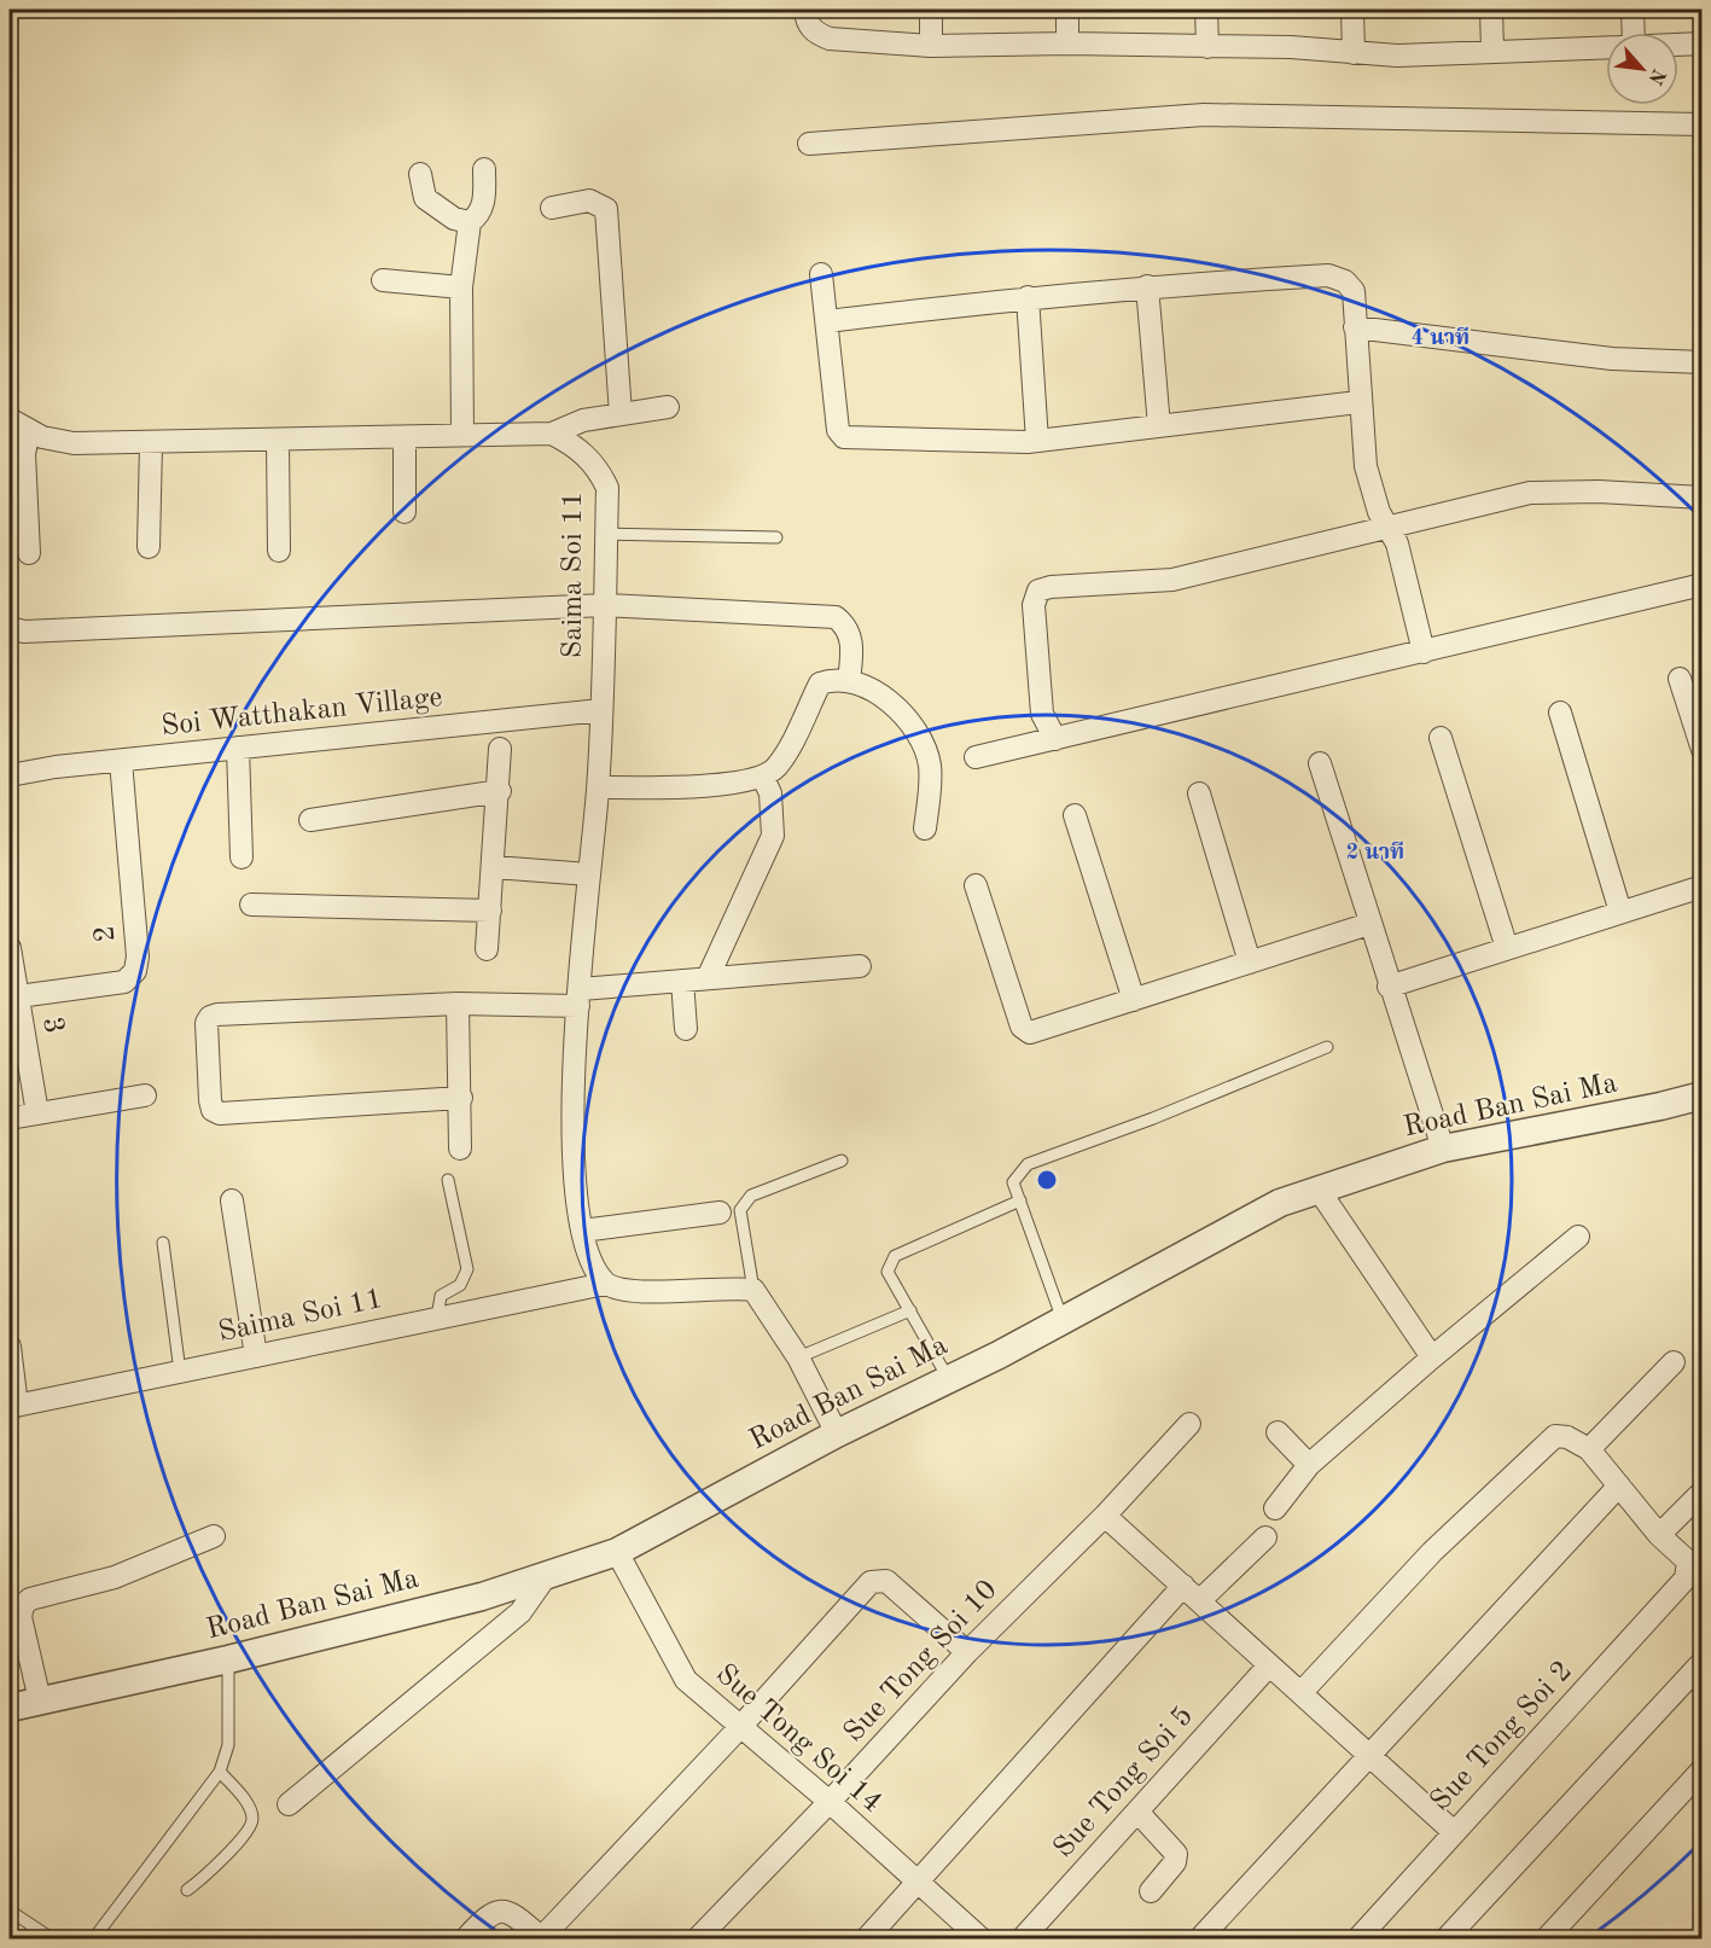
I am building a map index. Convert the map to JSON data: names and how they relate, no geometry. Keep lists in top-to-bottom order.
{
  "streets": {
    "street": [
      "Saima Soi 11",
      "Soi Watthakan Village",
      "2",
      "3",
      "Road Ban Sai Ma",
      "Sue Tong Soi 10",
      "Sue Tong Soi 2",
      "Sue Tong Soi 14",
      "Sue Tong Soi 5"
    ]
  },
  "crossings": [
    ["Saima Soi 11", "Soi Watthakan Village"],
    ["Soi Watthakan Village", "2"],
    ["2", "3"],
    ["Road Ban Sai Ma", "Sue Tong Soi 14"],
    ["Sue Tong Soi 10", "Sue Tong Soi 14"]
  ],
  "north": "bottom right",
  "rings": ["4 นาที", "2 นาที"]
}
